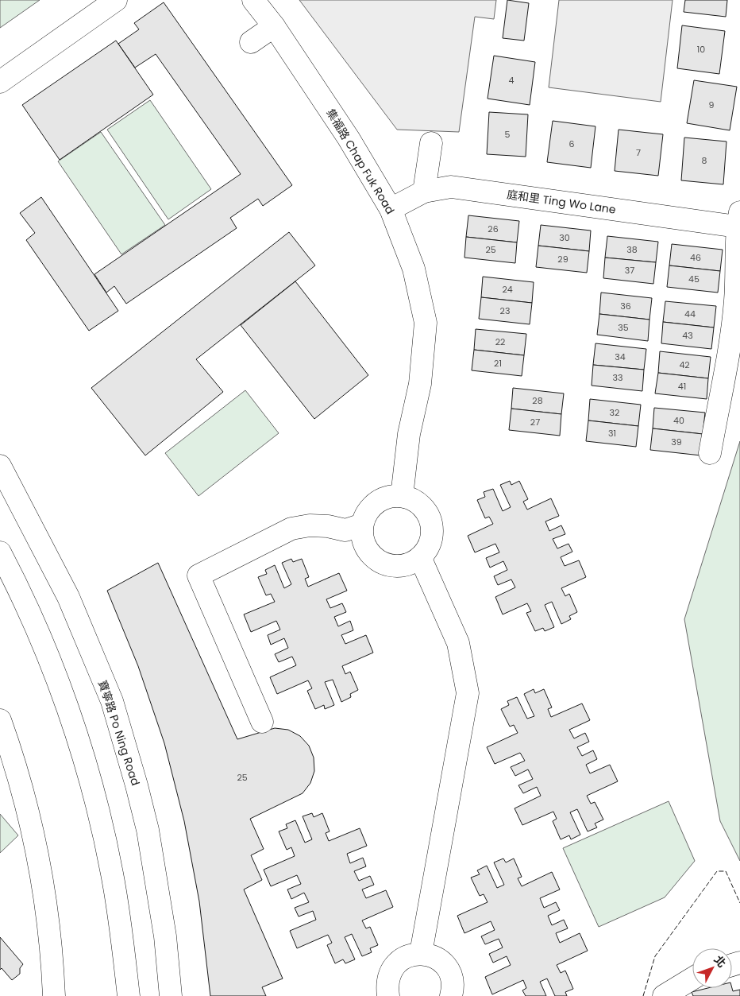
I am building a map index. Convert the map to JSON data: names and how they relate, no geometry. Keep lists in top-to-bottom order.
{
  "streets": {
    "main road": ["集福路 Chap Fuk Road", "庭和里 Ting Wo Lane", "寶寧路 Po Ning Road"]
  },
  "crossings": [
    ["集福路 Chap Fuk Road", "庭和里 Ting Wo Lane"]
  ],
  "house_numbers": [
    "10",
    "4",
    "9",
    "5",
    "6",
    "7",
    "8",
    "26",
    "30",
    "25",
    "38",
    "46",
    "29",
    "37",
    "45",
    "24",
    "36",
    "23",
    "44",
    "35",
    "43",
    "22",
    "34",
    "21",
    "42",
    "33",
    "41",
    "28",
    "32",
    "40",
    "27",
    "31",
    "39",
    "25"
  ],
  "north": "top right"
}
